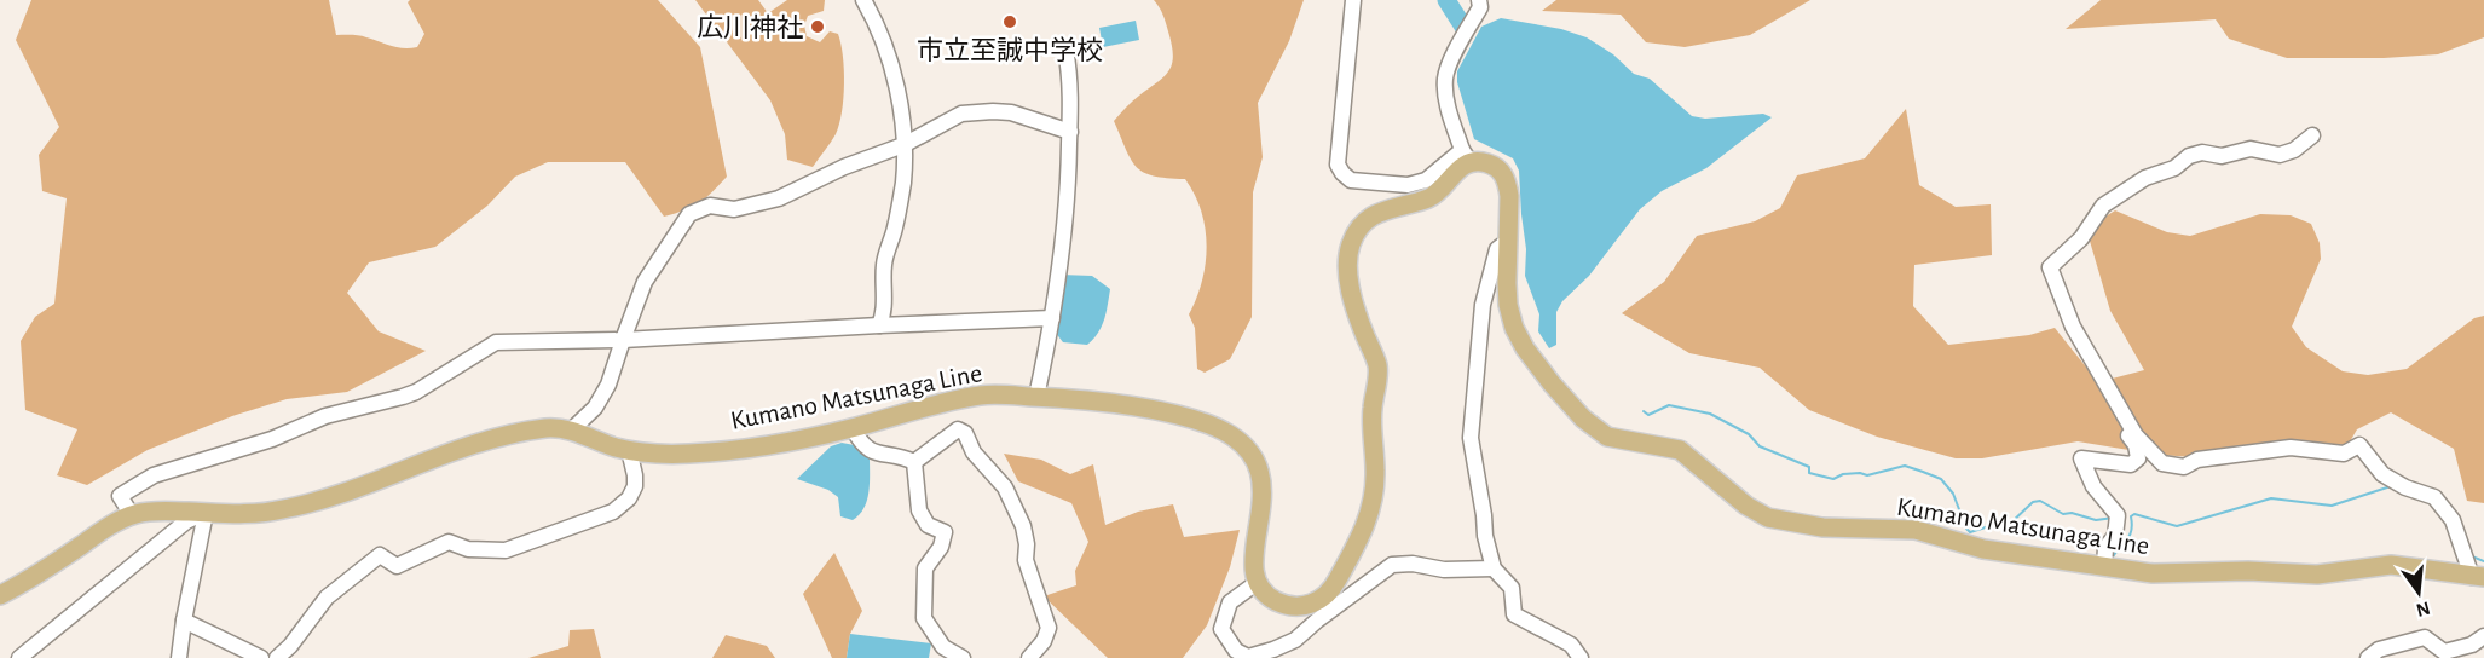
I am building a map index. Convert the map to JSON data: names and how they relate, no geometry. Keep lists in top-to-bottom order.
{
  "streets": {
    "main road": ["Kumano Matsunaga Line"]
  },
  "places": ["市立至誠中学校", "広川神社"],
  "north": "bottom"
}
